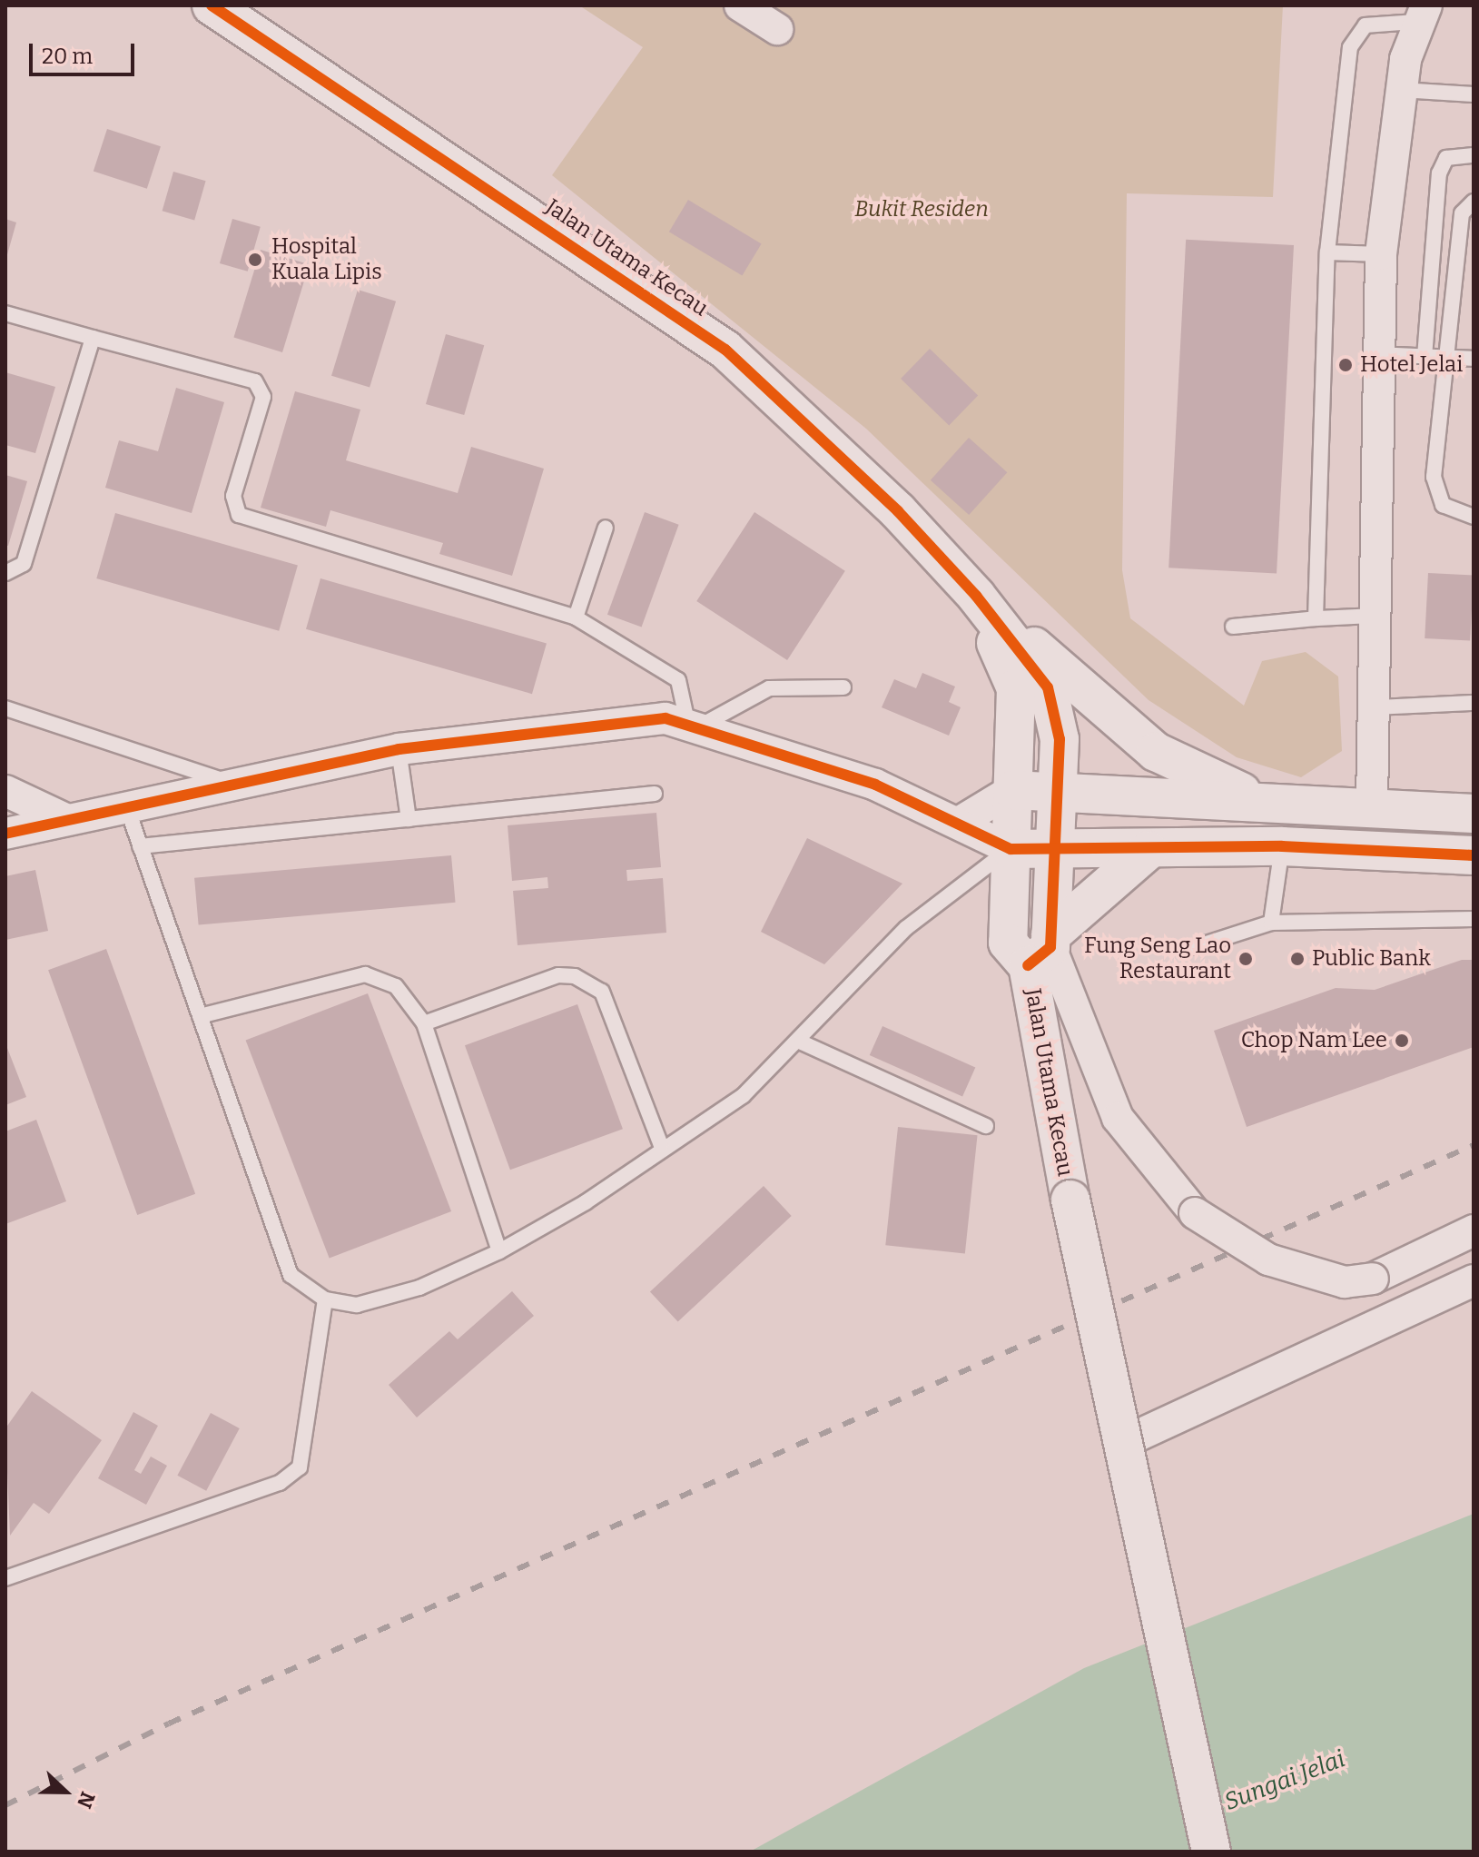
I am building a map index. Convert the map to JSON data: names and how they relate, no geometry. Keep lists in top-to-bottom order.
{
  "streets": {
    "street": ["Jalan Utama Kecau"]
  },
  "water": ["Sungai Jelai"],
  "parks": ["Bukit Residen"],
  "places": [
    "Hospital Kuala Lipis",
    "Hotel Jelai",
    "Fung Seng Lao Restaurant",
    "Public Bank",
    "Chop Nam Lee"
  ],
  "scale_bar": "20 m",
  "north": "right"
}
